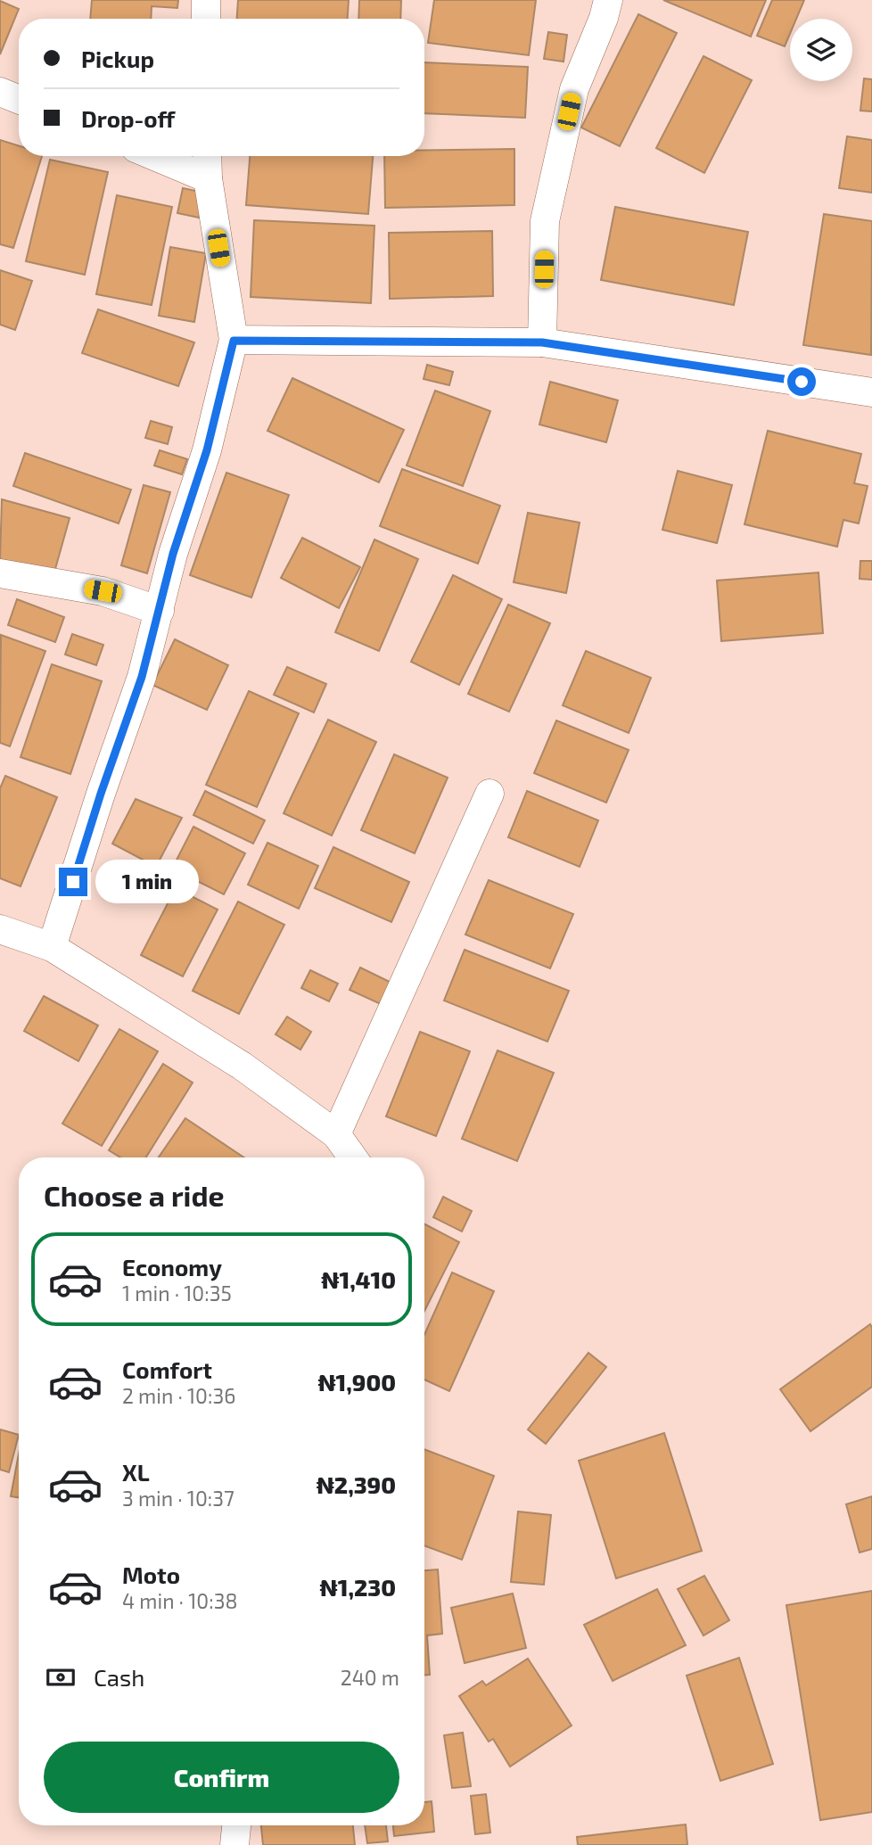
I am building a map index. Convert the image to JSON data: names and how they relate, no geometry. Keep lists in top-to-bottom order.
{
  "page": {
    "banner": ["Pickup", "Drop-off"],
    "bubble": "1 min",
    "heading": "Choose a ride",
    "list": [
      {
        "name": "Economy",
        "note": "1 min · 10:35",
        "value": "₦1,410"
      },
      {
        "name": "Comfort",
        "note": "2 min · 10:36",
        "value": "₦1,900"
      },
      {
        "name": "XL",
        "note": "3 min · 10:37",
        "value": "₦2,390"
      },
      {
        "name": "Moto",
        "note": "4 min · 10:38",
        "value": "₦1,230"
      }
    ],
    "pay": ["Cash", "240 m"],
    "buttons": "Confirm"
  }
}
